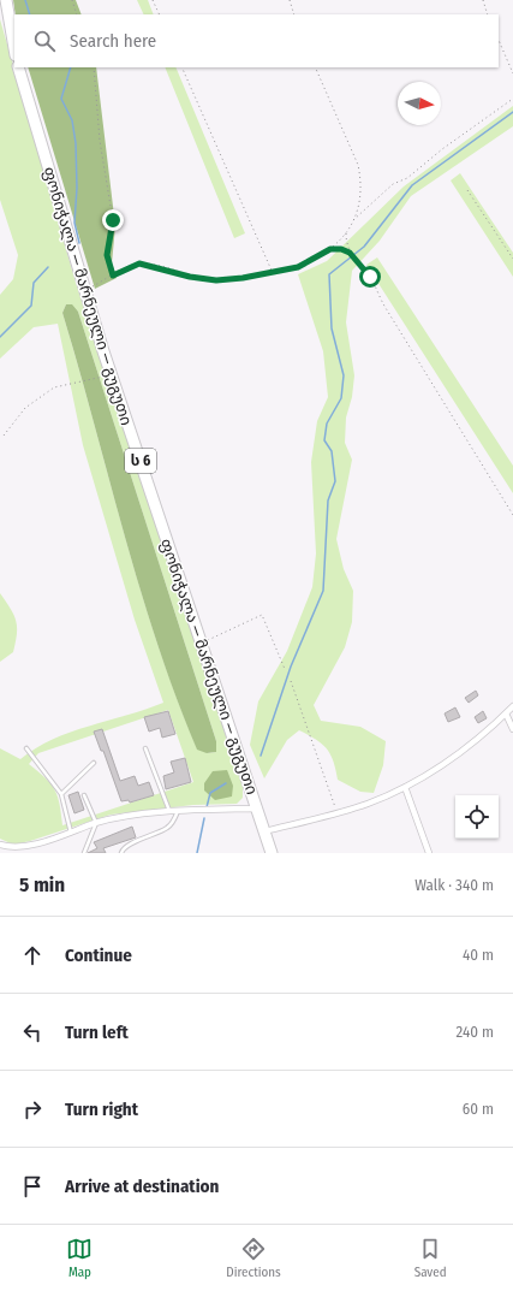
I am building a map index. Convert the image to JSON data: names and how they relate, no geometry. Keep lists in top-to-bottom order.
{
  "streets": {
    "highway": ["ფონიჭალა — მარნეული — გუგუთი", "ს 6"]
  },
  "north": "right",
  "page": {
    "search": "Search here",
    "heading": ["5 min", "Walk · 340 m"],
    "list": [
      ["Continue", "40 m"],
      ["Turn left", "240 m"],
      ["Turn right", "60 m"],
      "Arrive at destination"
    ],
    "nav": ["Map", "Directions", "Saved"]
  }
}
